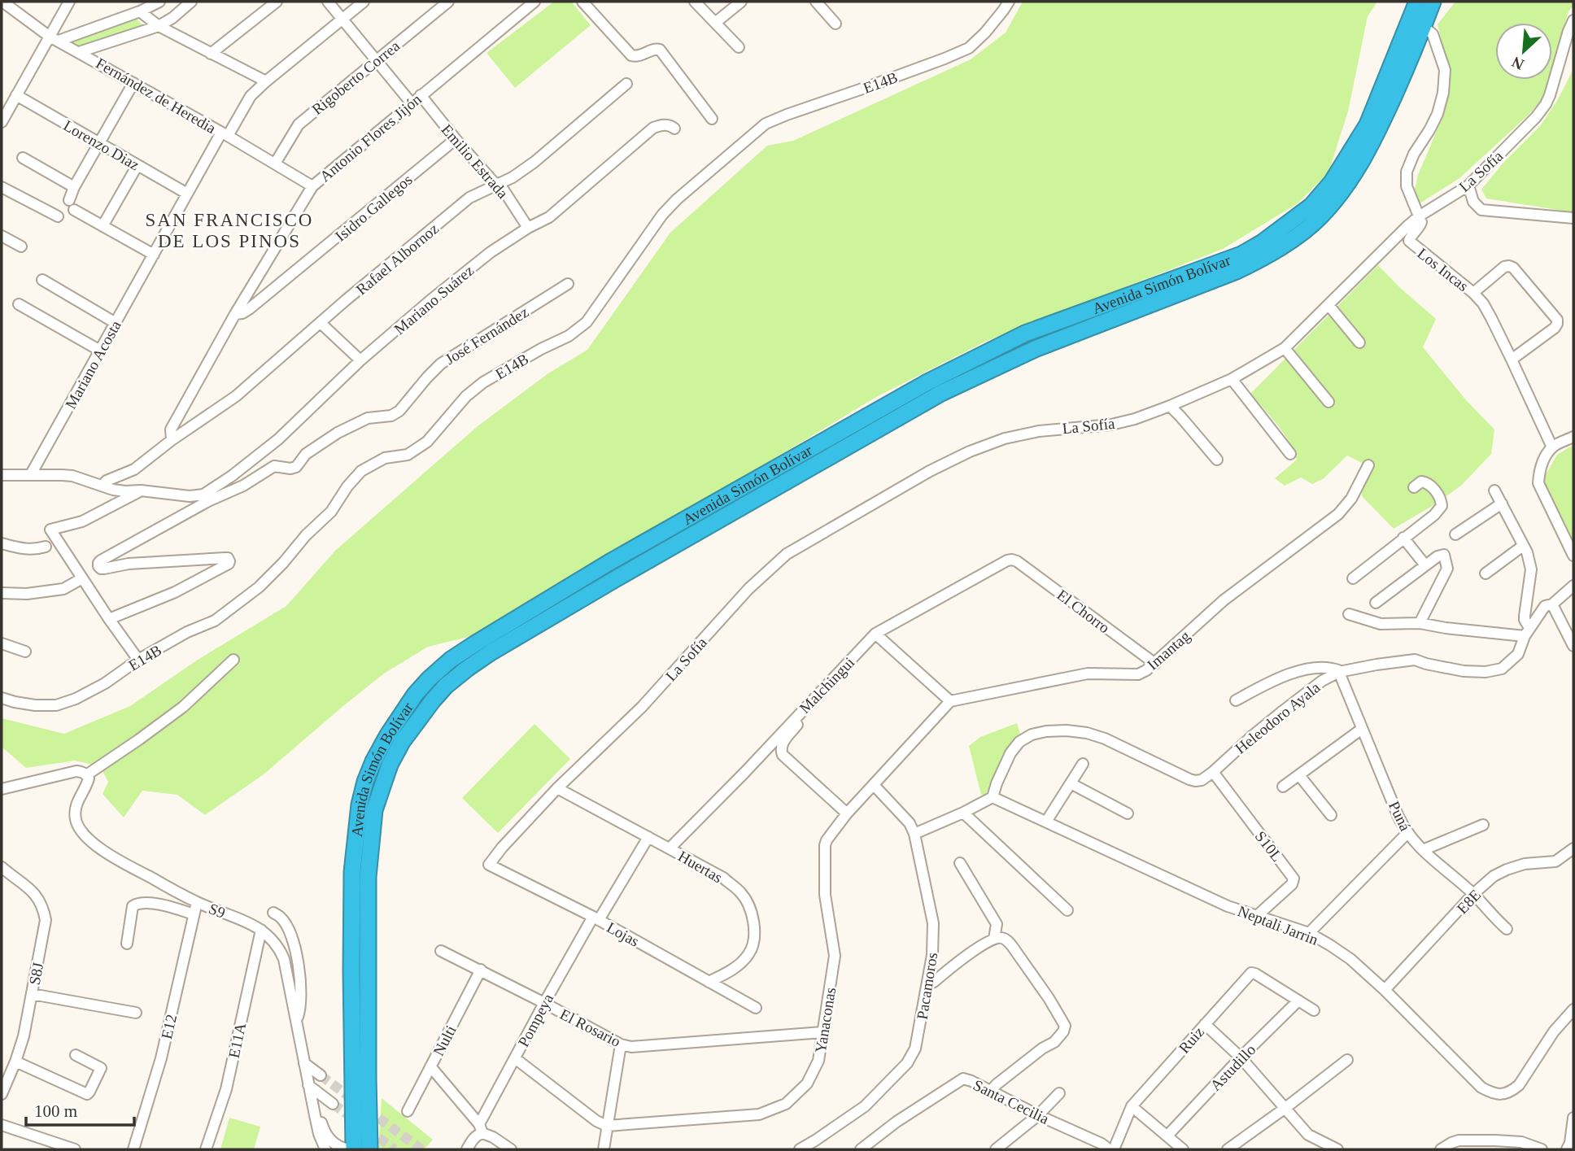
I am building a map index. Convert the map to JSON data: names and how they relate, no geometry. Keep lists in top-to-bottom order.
{
  "streets": {
    "highway": ["Avenida Simón Bolívar"],
    "street": [
      "Rigoberto Correa",
      "E14B",
      "Fernández de Heredia",
      "Antonio Flores Jijón",
      "Lorenzo Diaz",
      "Emilio Estrada",
      "La Sofía",
      "Isidro Gallegos",
      "Rafael Albornoz",
      "Los Incas",
      "Mariano Suárez",
      "José Fernández",
      "Mariano Acosta",
      "El Chorro",
      "Imantag",
      "Malchingui",
      "Heleodoro Ayala",
      "Puná",
      "S10L",
      "Huertas",
      "E8E",
      "S9",
      "Neptali Jarrin",
      "Lojas",
      "S8J",
      "Pacamoros",
      "Pompeya",
      "Yanaconas",
      "E12",
      "El Rosario",
      "Ruiz",
      "E11A",
      "Nulti",
      "Astudillo",
      "Santa Cecilia"
    ]
  },
  "crossings": [
    ["Rigoberto Correa", "Fernández de Heredia"],
    ["Fernández de Heredia", "Antonio Flores Jijón"],
    ["Fernández de Heredia", "Mariano Acosta"],
    ["Antonio Flores Jijón", "Emilio Estrada"],
    ["Antonio Flores Jijón", "Isidro Gallegos"],
    ["Antonio Flores Jijón", "Rafael Albornoz"],
    ["Lorenzo Diaz", "Mariano Acosta"],
    ["Emilio Estrada", "Isidro Gallegos"],
    ["Emilio Estrada", "Rafael Albornoz"],
    ["Emilio Estrada", "Mariano Suárez"],
    ["La Sofía", "Los Incas"],
    ["La Sofía", "Huertas"],
    ["La Sofía", "Lojas"],
    ["Avenida Simón Bolívar", "S9"],
    ["Mariano Suárez", "José Fernández"],
    ["José Fernández", "Mariano Acosta"],
    ["El Chorro", "Imantag"],
    ["El Chorro", "Malchingui"],
    ["Malchingui", "Huertas"],
    ["Heleodoro Ayala", "Puná"],
    ["Heleodoro Ayala", "S10L"],
    ["Heleodoro Ayala", "Neptali Jarrin"],
    ["Puná", "E8E"],
    ["S10L", "Neptali Jarrin"],
    ["Huertas", "Lojas"],
    ["Huertas", "Pompeya"],
    ["E8E", "Neptali Jarrin"],
    ["S9", "E12"],
    ["S9", "E11A"],
    ["Lojas", "Pompeya"],
    ["Pacamoros", "Yanaconas"],
    ["Pompeya", "El Rosario"],
    ["Yanaconas", "El Rosario"],
    ["El Rosario", "Nulti"],
    ["Ruiz", "Astudillo"]
  ],
  "districts": ["SAN FRANCISCO DE LOS PINOS"],
  "scale_bar": "100 m",
  "north": "bottom left"
}
